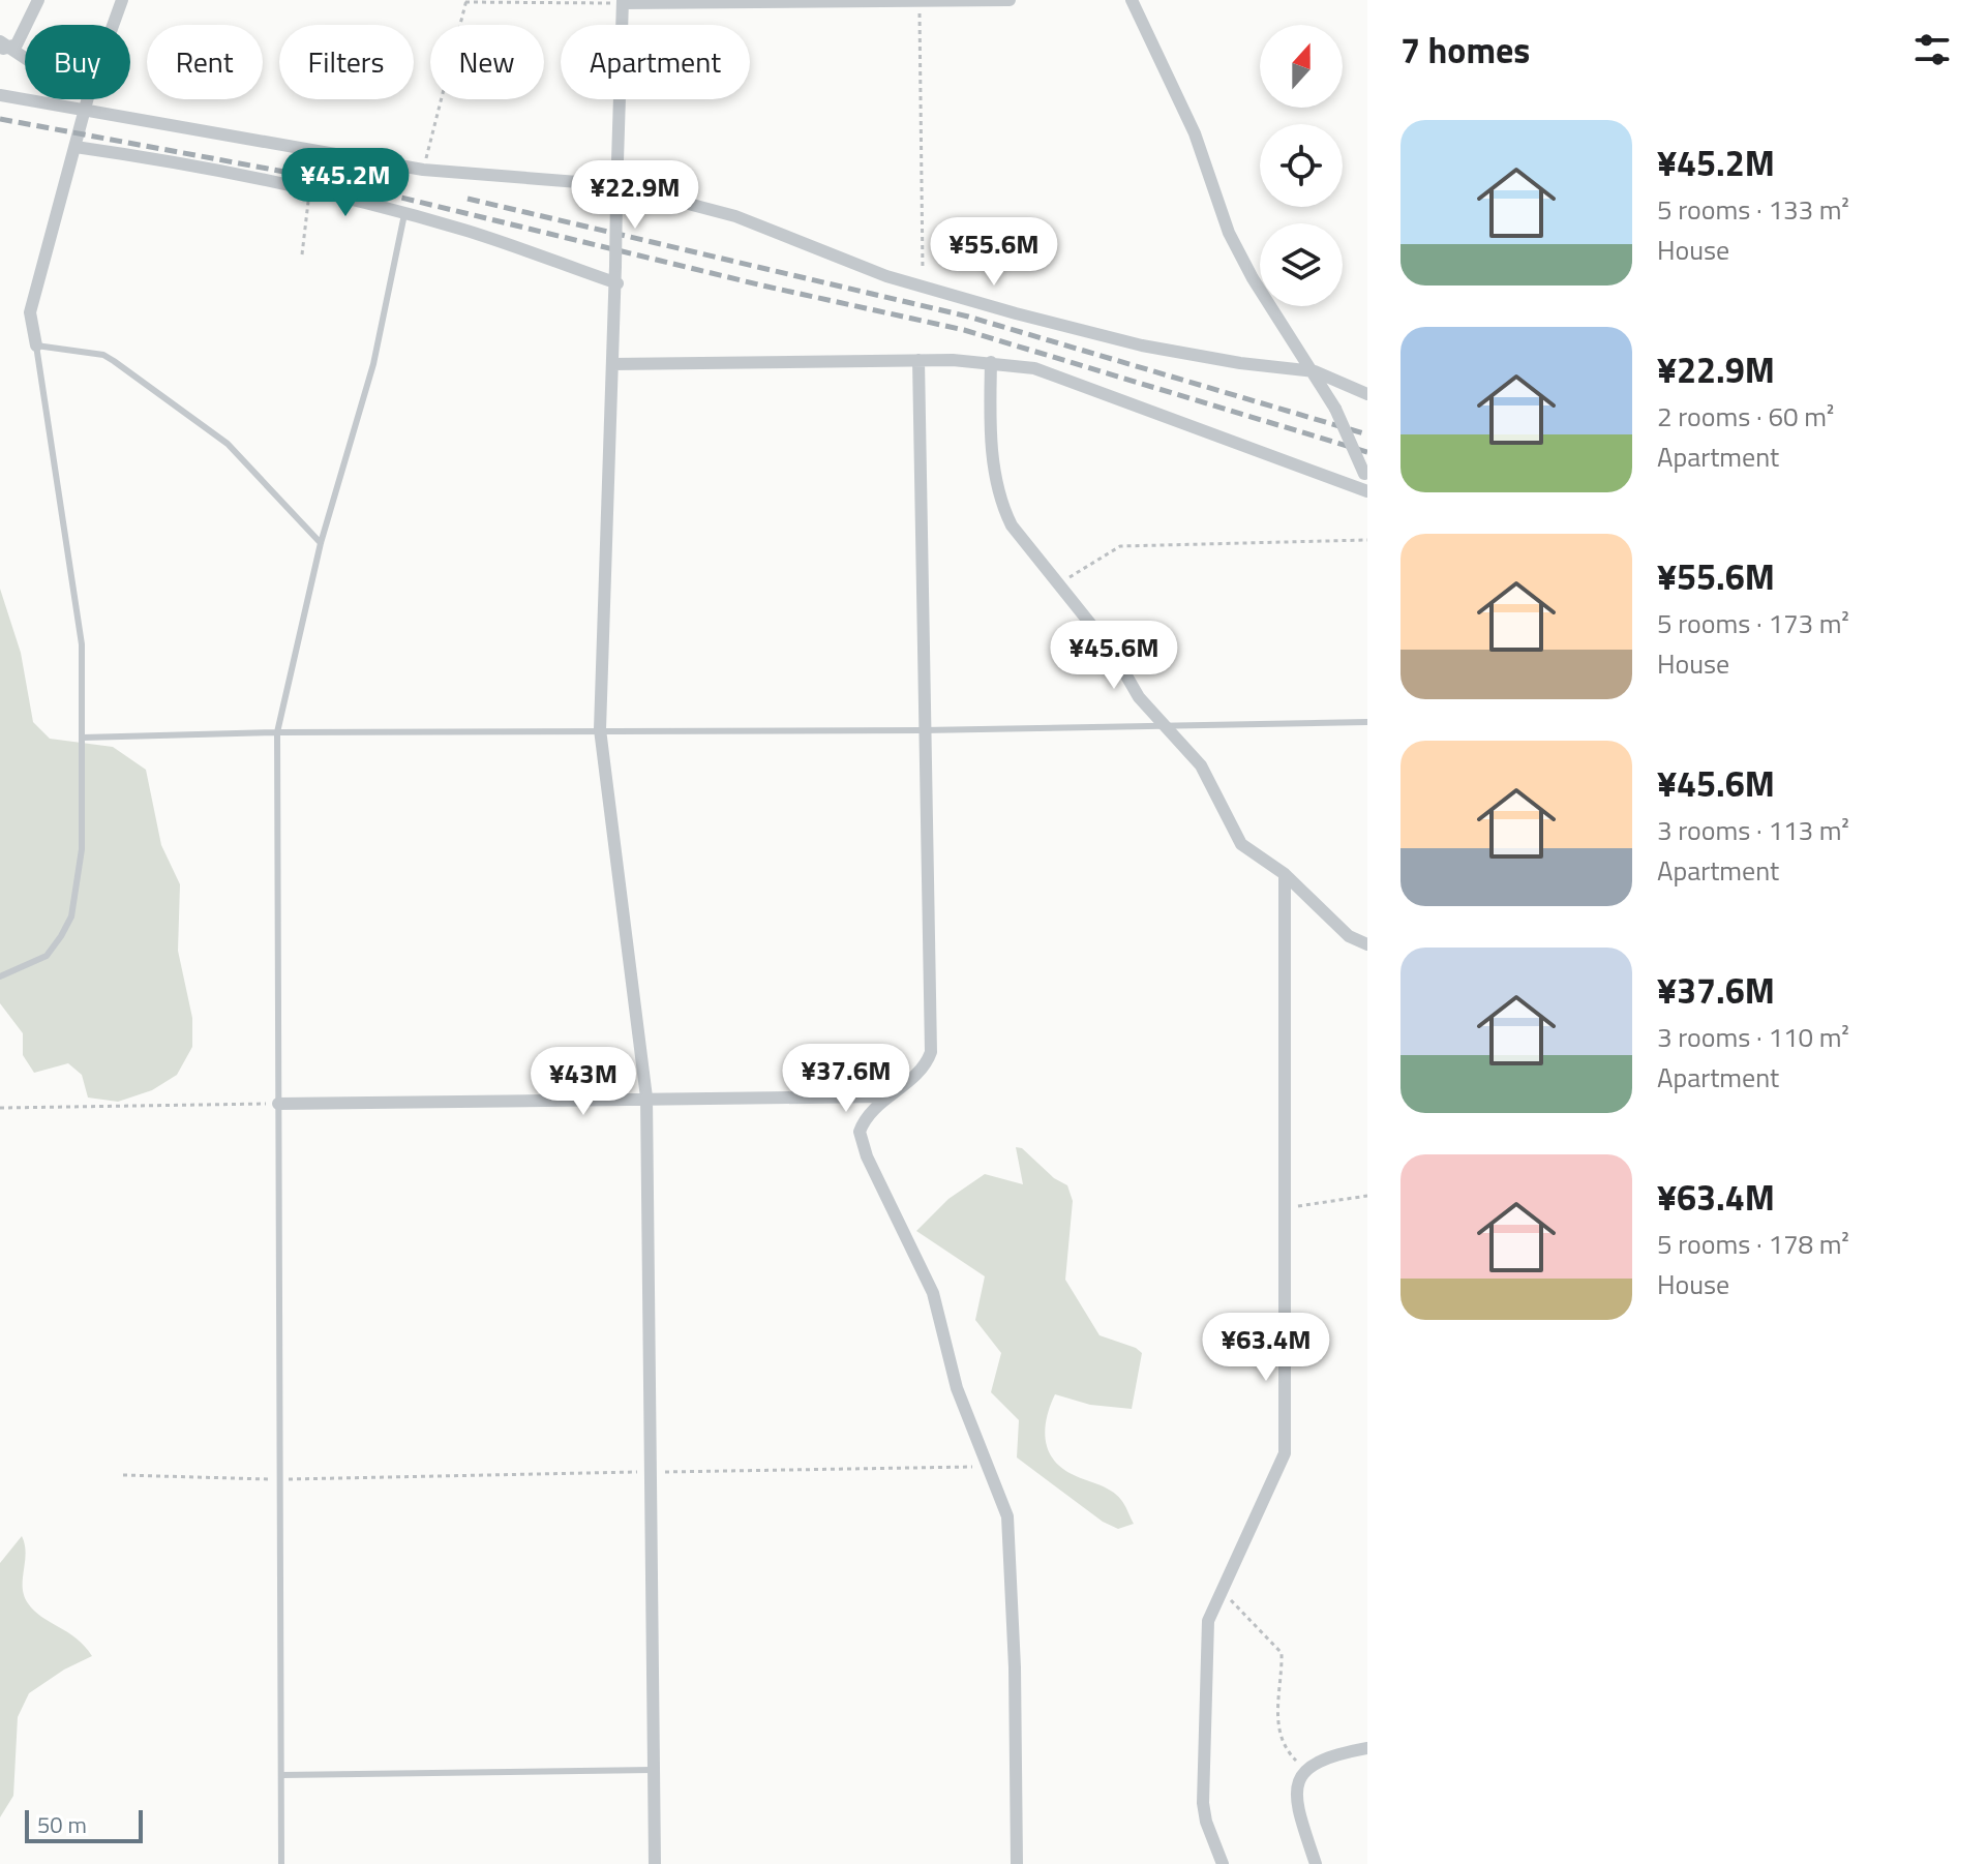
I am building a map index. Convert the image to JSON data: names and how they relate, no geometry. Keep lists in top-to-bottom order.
{
  "scale_bar": "50 m",
  "north": "top",
  "page": {
    "heading": "7 homes",
    "chip": [
      "Buy",
      "Rent",
      "Filters",
      "New",
      "Apartment"
    ],
    "list": [
      {
        "name": "¥45.2M",
        "note": "5 rooms · 133 m² · House"
      },
      {
        "name": "¥22.9M",
        "note": "2 rooms · 60 m² · Apartment"
      },
      {
        "name": "¥55.6M",
        "note": "5 rooms · 173 m² · House"
      },
      {
        "name": "¥45.6M",
        "note": "3 rooms · 113 m² · Apartment"
      },
      {
        "name": "¥37.6M",
        "note": "3 rooms · 110 m² · Apartment"
      },
      {
        "name": "¥63.4M",
        "note": "5 rooms · 178 m² · House"
      }
    ],
    "price": [
      "¥45.2M",
      "¥22.9M",
      "¥55.6M",
      "¥45.6M",
      "¥37.6M",
      "¥43M",
      "¥63.4M"
    ],
    "scale": "50 m"
  }
}
